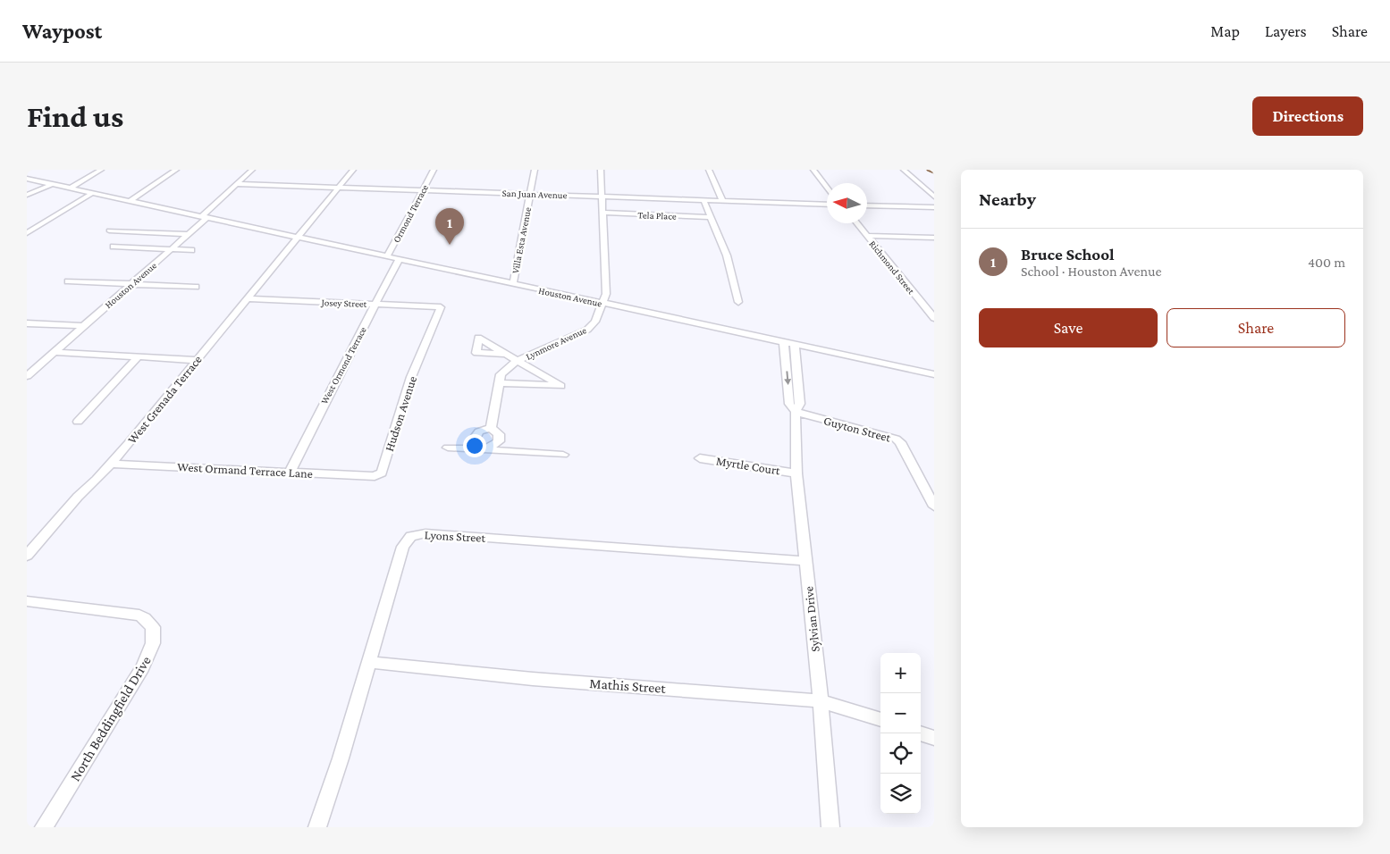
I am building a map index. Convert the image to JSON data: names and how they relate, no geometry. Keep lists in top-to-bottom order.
{
  "streets": {
    "street": [
      "San Juan Avenue",
      "Ormond Terrace",
      "Tela Place",
      "Villa Esta Avenue",
      "Richmond Street",
      "Houston Avenue",
      "Josey Street",
      "Lynmore Avenue",
      "West Ormond Terrace",
      "West Grenada Terrace",
      "Hudson Avenue",
      "Guyton Street",
      "Myrtle Court",
      "West Ormand Terrace Lane",
      "Lyons Street",
      "Sylvian Drive",
      "Mathis Street",
      "North Beddingfield Drive"
    ]
  },
  "crossings": [
    ["San Juan Avenue", "Ormond Terrace"],
    ["San Juan Avenue", "Villa Esta Avenue"],
    ["San Juan Avenue", "Lynmore Avenue"],
    ["San Juan Avenue", "West Grenada Terrace"],
    ["Ormond Terrace", "Houston Avenue"],
    ["Tela Place", "Lynmore Avenue"],
    ["Villa Esta Avenue", "Houston Avenue"],
    ["Houston Avenue", "Lynmore Avenue"],
    ["Houston Avenue", "West Ormond Terrace"],
    ["Houston Avenue", "West Grenada Terrace"],
    ["Houston Avenue", "Sylvian Drive"],
    ["Josey Street", "West Ormond Terrace"],
    ["Josey Street", "West Grenada Terrace"],
    ["Josey Street", "Hudson Avenue"],
    ["West Ormond Terrace", "West Ormand Terrace Lane"],
    ["West Grenada Terrace", "West Ormand Terrace Lane"],
    ["Hudson Avenue", "West Ormand Terrace Lane"],
    ["Guyton Street", "Sylvian Drive"],
    ["Myrtle Court", "Sylvian Drive"],
    ["Lyons Street", "Sylvian Drive"],
    ["Lyons Street", "Mathis Street"],
    ["Sylvian Drive", "Mathis Street"]
  ],
  "north": "left",
  "page": {
    "header": "Waypost",
    "nav": ["Map", "Layers", "Share"],
    "buttons": [
      "Directions",
      ["Save", "Share"]
    ],
    "title": "Find us",
    "heading": "Nearby",
    "pins": "1",
    "list": [
      {
        "mark": "1",
        "name": "Bruce School",
        "note": "School · Houston Avenue",
        "value": "400 m"
      }
    ],
    "map_buttons": ["+", "−"]
  }
}
